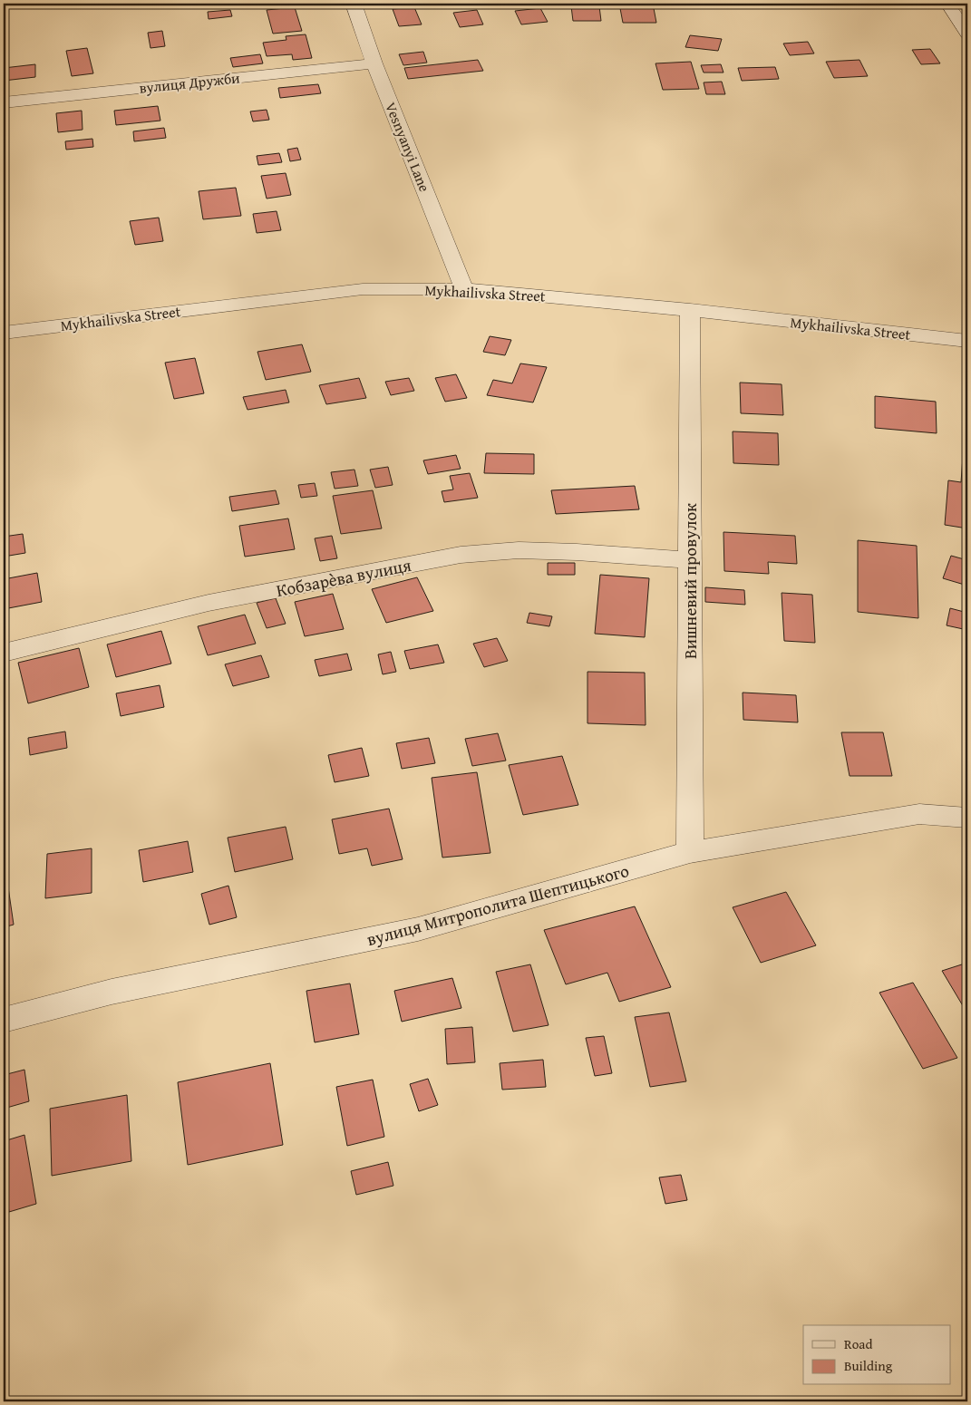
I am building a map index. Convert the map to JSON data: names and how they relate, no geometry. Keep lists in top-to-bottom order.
{
  "streets": {
    "street": [
      "вулиця Дружби",
      "Vesnyanyi Lane",
      "Mykhailivska Street",
      "Кобзарèва вулиця",
      "Вишневий провулок",
      "вулиця Митрополита Шептицького"
    ]
  },
  "crossings": [
    ["вулиця Дружби", "Vesnyanyi Lane"],
    ["Vesnyanyi Lane", "Mykhailivska Street"],
    ["Mykhailivska Street", "Вишневий провулок"],
    ["Кобзарèва вулиця", "Вишневий провулок"],
    ["Вишневий провулок", "вулиця Митрополита Шептицького"]
  ],
  "legend": ["Road", "Building"]
}
